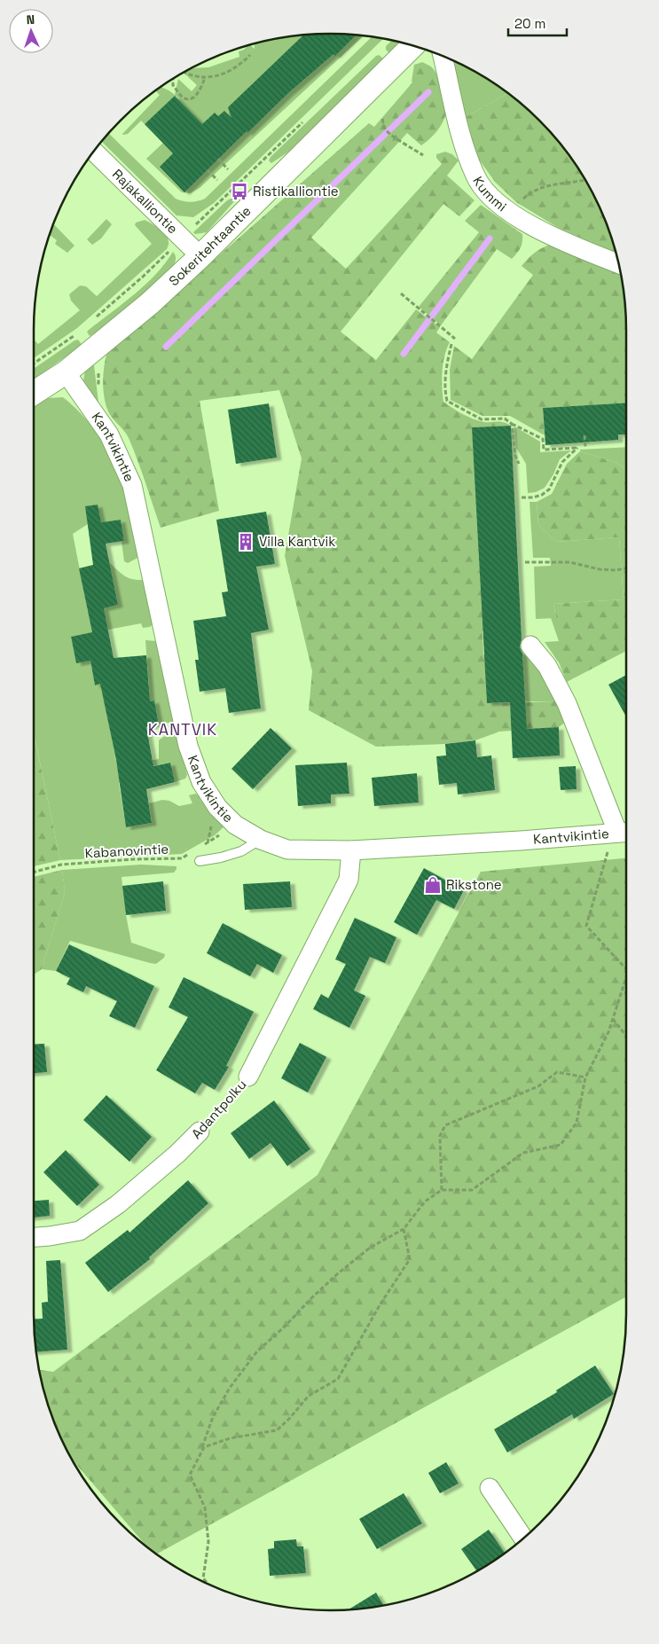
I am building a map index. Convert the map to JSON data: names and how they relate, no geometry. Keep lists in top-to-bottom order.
{
  "streets": {
    "street": [
      "Kummi",
      "Rajakalliontie",
      "Sokeritehtaantie",
      "Kantvikintie",
      "Adantpolku"
    ],
    "path": ["Kabanovintie"]
  },
  "crossings": [
    ["Rajakalliontie", "Sokeritehtaantie"],
    ["Sokeritehtaantie", "Kantvikintie"],
    ["Kantvikintie", "Adantpolku"]
  ],
  "districts": ["KANTVIK"],
  "places": {
    "bus stop": ["Ristikalliontie"],
    "building": ["Villa Kantvik"],
    "shop": ["Rikstone"]
  },
  "scale_bar": "20 m",
  "north": "top"
}
